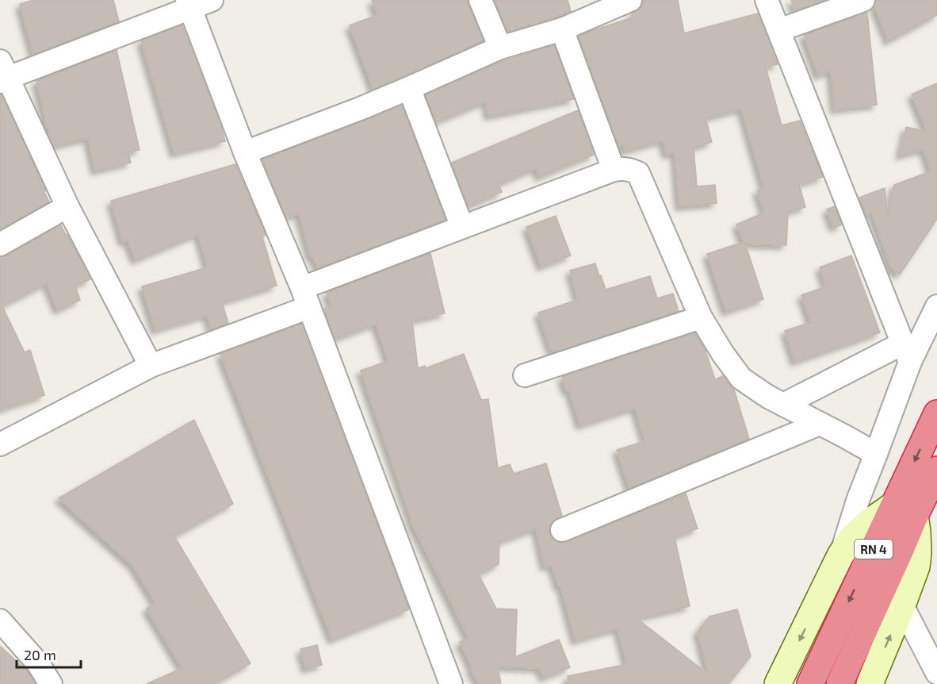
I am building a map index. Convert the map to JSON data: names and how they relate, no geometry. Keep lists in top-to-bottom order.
{
  "streets": {
    "highway": ["RN 4"]
  },
  "scale_bar": "20 m"
}
